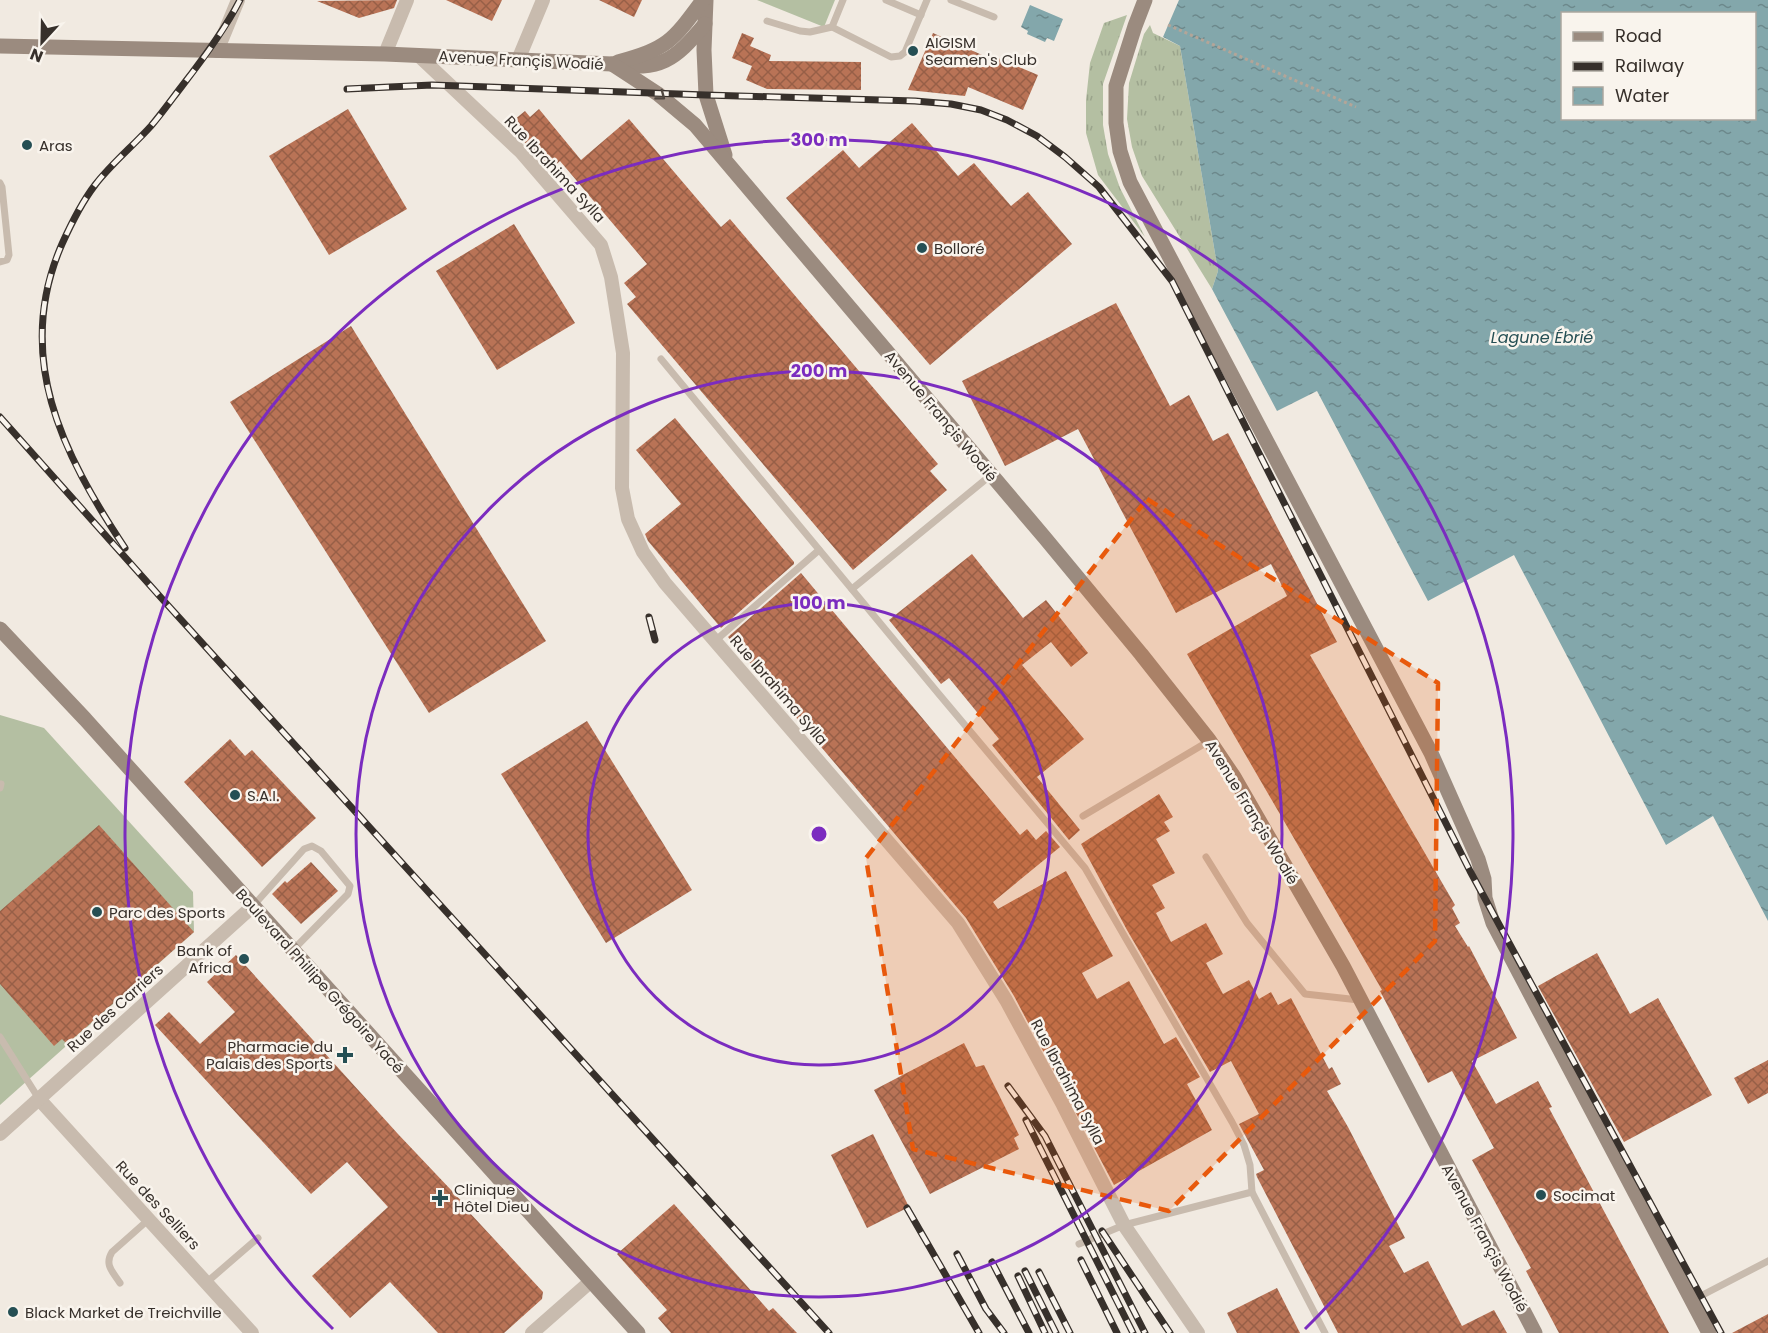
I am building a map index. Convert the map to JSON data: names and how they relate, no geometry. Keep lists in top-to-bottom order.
{
  "streets": {
    "main road": ["Avenue Françis Wodié", "Boulevard Phillipe Grégoire Yacé"],
    "street": ["Rue Ibrahima Sylla", "Rue des Carriers", "Rue des Selliers"]
  },
  "crossings": [
    ["Avenue Françis Wodié", "Rue Ibrahima Sylla"],
    ["Boulevard Phillipe Grégoire Yacé", "Rue des Carriers"],
    ["Rue des Carriers", "Rue des Selliers"]
  ],
  "water": ["Lagune Ébrié"],
  "places": {
    "other": [
      "AIGISM Seamen's Club",
      "Aras",
      "Bolloré",
      "S.A.I.",
      "Parc des Sports",
      "Bank of Africa",
      "Socimat",
      "Black Market de Treichville"
    ],
    "health": ["Pharmacie du Palais des Sports", "Clinique Hôtel Dieu"]
  },
  "legend": ["Road", "Railway", "Water"],
  "north": "bottom",
  "rings": ["300 m", "200 m", "100 m"]
}
